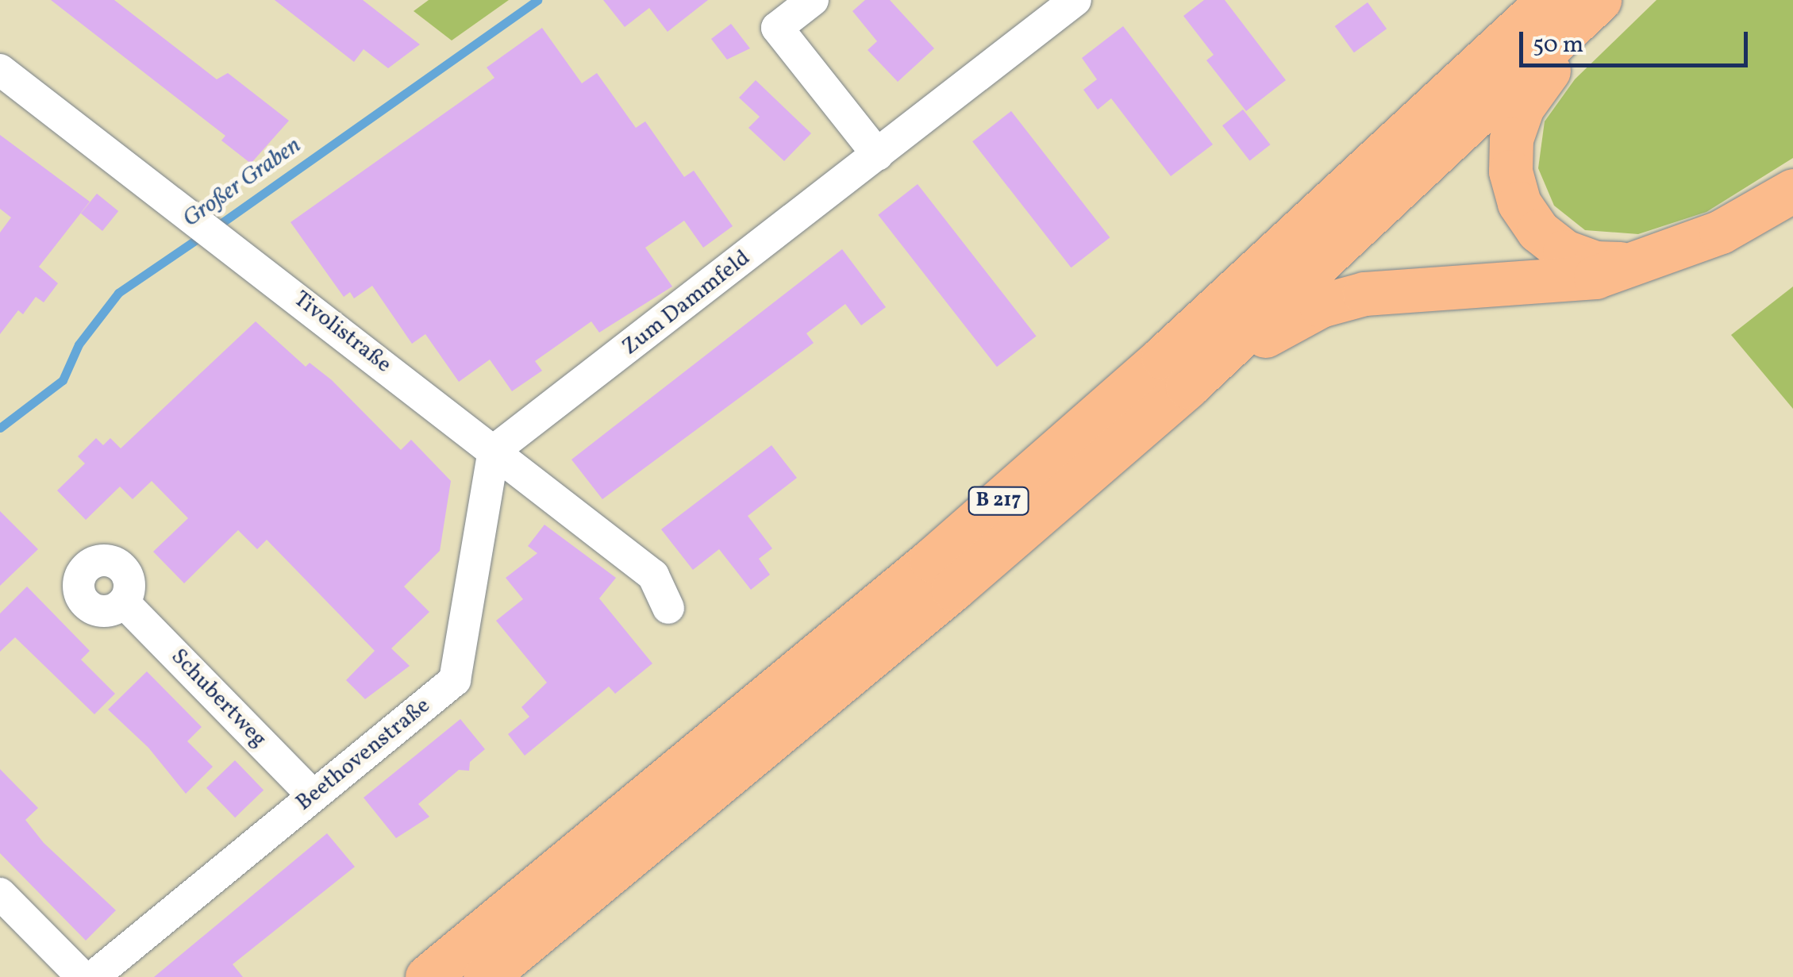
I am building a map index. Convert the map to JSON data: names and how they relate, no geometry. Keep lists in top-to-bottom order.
{
  "streets": {
    "highway": ["B 217"],
    "street": [
      "Zum Dammfeld",
      "Tivolistraße",
      "Schubertweg",
      "Beethovenstraße"
    ]
  },
  "crossings": [
    ["Zum Dammfeld", "Tivolistraße"],
    ["Zum Dammfeld", "Beethovenstraße"],
    ["Tivolistraße", "Beethovenstraße"],
    ["Schubertweg", "Beethovenstraße"]
  ],
  "water": ["Großer Graben"],
  "scale_bar": "50 m"
}
